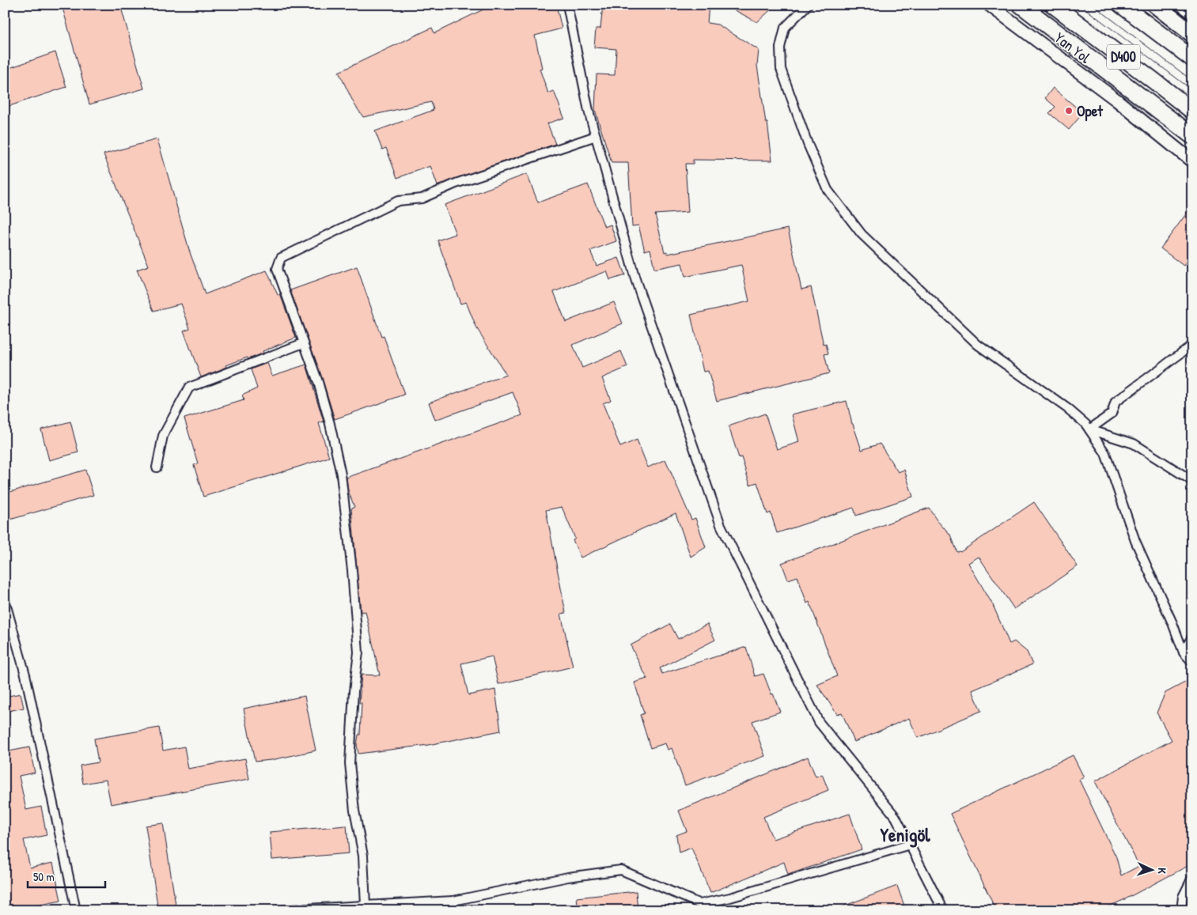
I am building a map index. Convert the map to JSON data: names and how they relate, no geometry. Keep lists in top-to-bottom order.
{
  "streets": {
    "highway": ["D400"],
    "street": ["Yan Yol"]
  },
  "districts": ["Yenigöl"],
  "places": ["Opet"],
  "scale_bar": "50 m",
  "north": "right"
}
